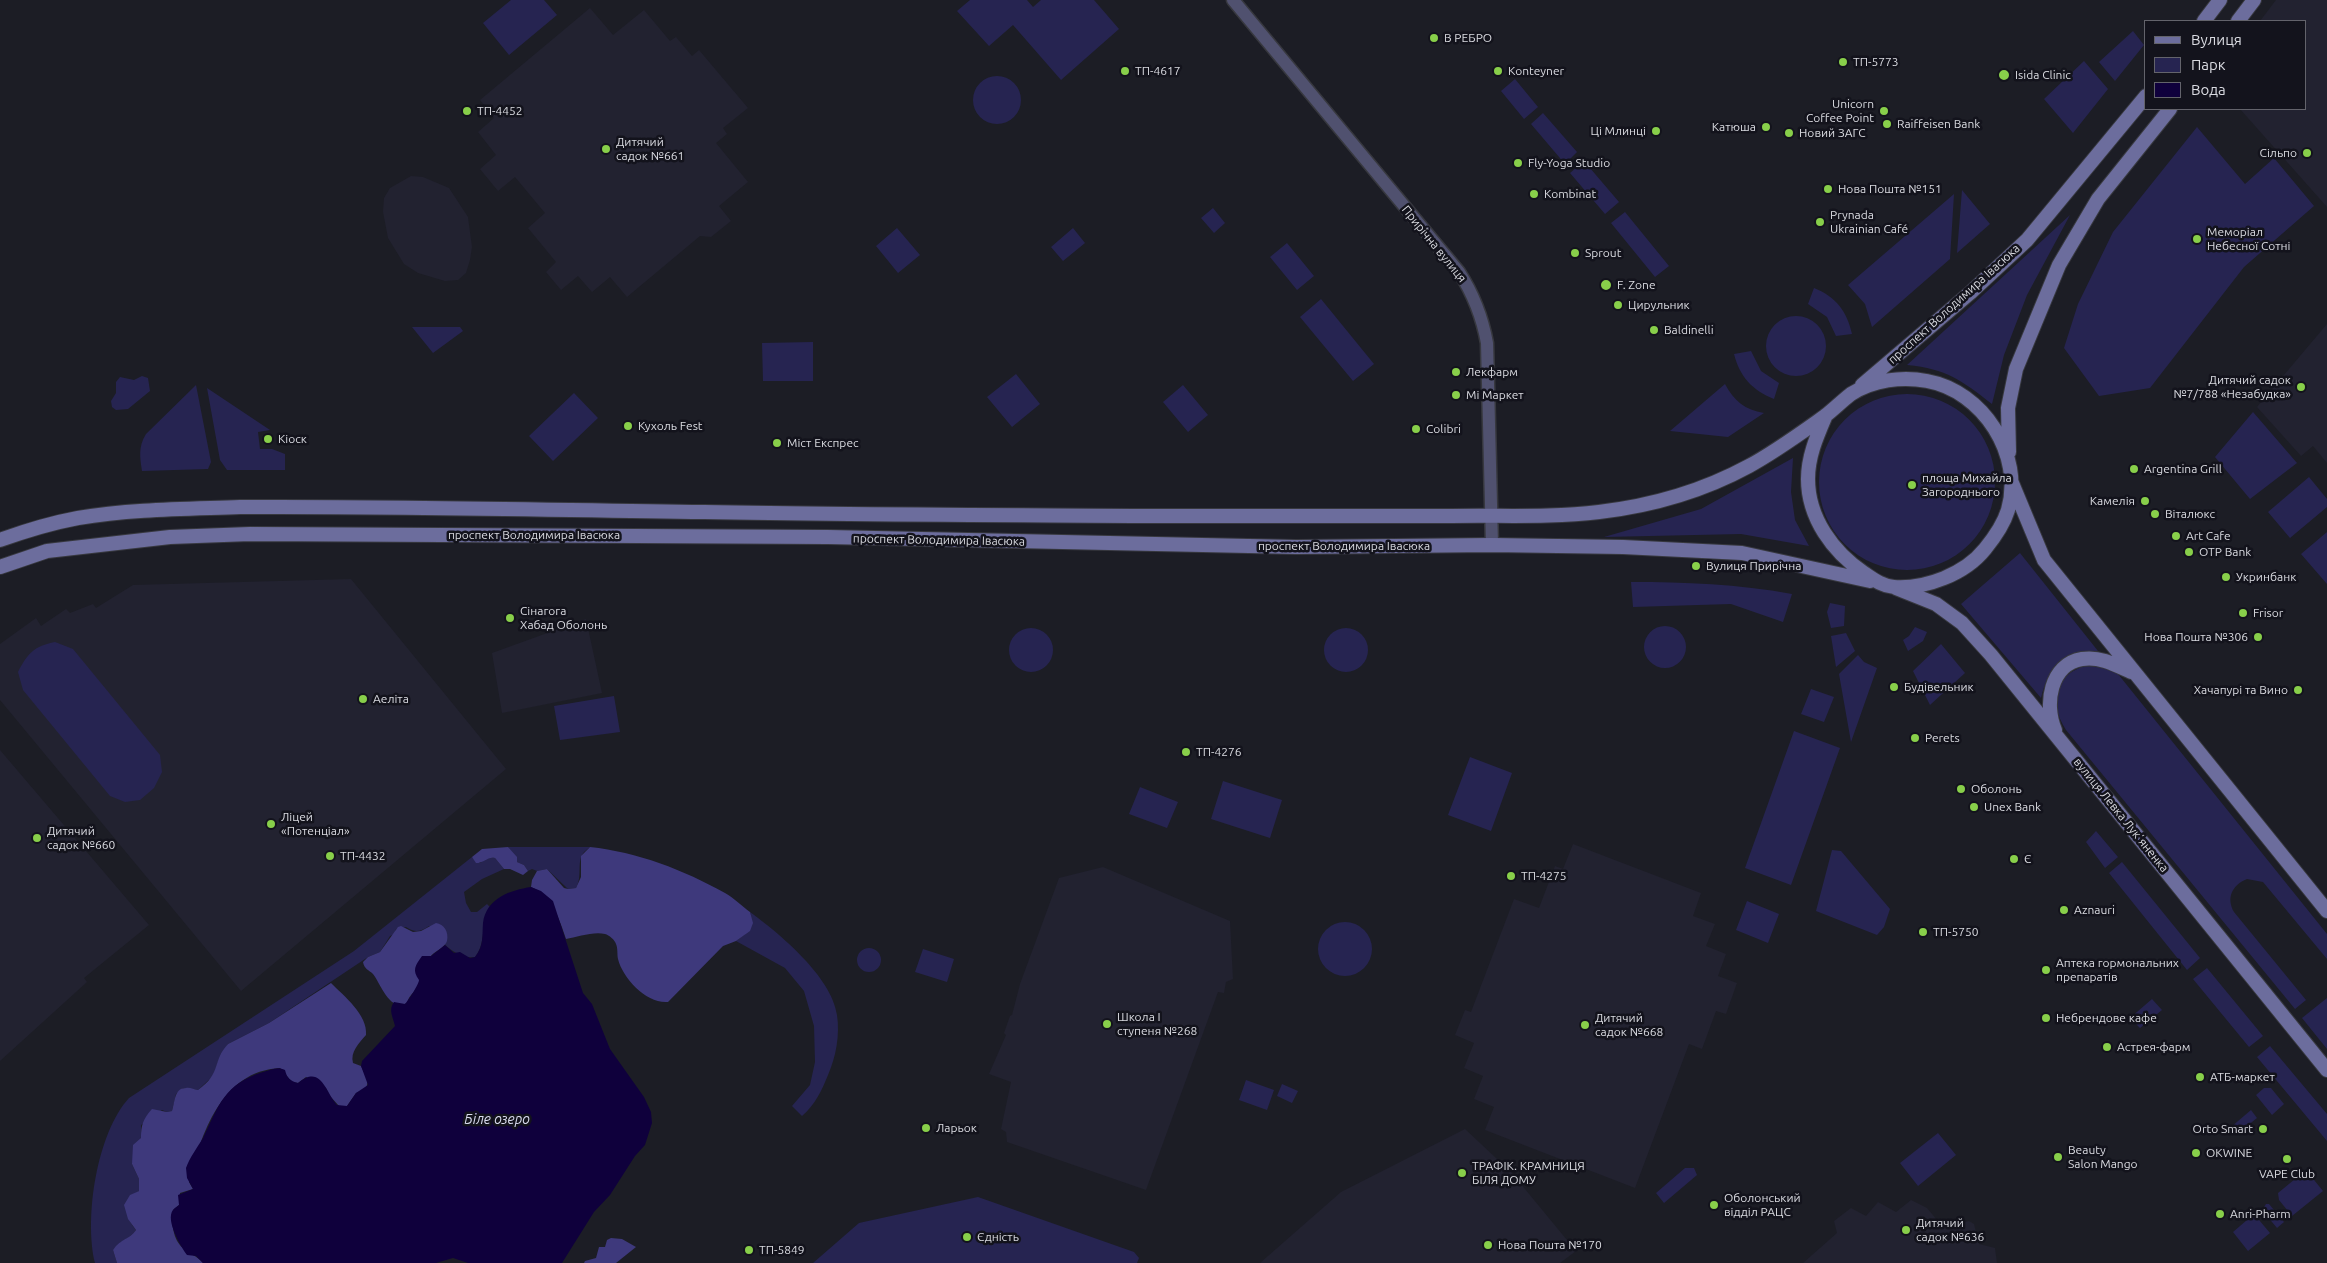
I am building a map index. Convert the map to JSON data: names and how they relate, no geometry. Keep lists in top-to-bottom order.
{
  "streets": {
    "main road": ["проспект Володимира Івасюка", "вулиця Левка Лукʼяненка"],
    "street": ["Прирічна вулиця"]
  },
  "crossings": [
    ["Прирічна вулиця", "проспект Володимира Івасюка"]
  ],
  "water": ["Біле озеро"],
  "places": [
    "В РЕБРО",
    "ТП-5773",
    "ТП-4617",
    "Konteyner",
    "Isida Clinic",
    "ТП-4452",
    "Unicorn Coffee Point",
    "Raiffeisen Bank",
    "Катюша",
    "Ці Млинці",
    "Новий ЗАГС",
    "Дитячий садок №661",
    "Сільпо",
    "Fly-Yoga Studio",
    "Нова Пошта №151",
    "Kombinat",
    "Prynada Ukrainian Café",
    "Меморіал Небесної Сотні",
    "Sprout",
    "F. Zone",
    "Цирульник",
    "Baldinelli",
    "Лекфарм",
    "Дитячий садок №7/788 «Незабудка»",
    "Мі Маркет",
    "Кухоль Fest",
    "Colibri",
    "Кіоск",
    "Міст Експрес",
    "Argentina Grill",
    "площа Михайла Загороднього",
    "Камелія",
    "Віталюкс",
    "Art Cafe",
    "OTP Bank",
    "Вулиця Прирічна",
    "Укринбанк",
    "Frisor",
    "Сінагога Хабад Оболонь",
    "Нова Пошта №306",
    "Будівельник",
    "Хачапурі та Вино",
    "Аеліта",
    "Perets",
    "ТП-4276",
    "Оболонь",
    "Unex Bank",
    "Ліцей «Потенціал»",
    "Дитячий садок №660",
    "ТП-4432",
    "Є",
    "ТП-4275",
    "Aznauri",
    "ТП-5750",
    "Аптека гормональних препаратів",
    "Небрендове кафе",
    "Школа І ступеня №268",
    "Дитячий садок №668",
    "Астрея-фарм",
    "АТБ-маркет",
    "Ларьок",
    "Orto Smart",
    "OKWINE",
    "Beauty Salon Mango",
    "VAPE Club",
    "ТРАФІК. КРАМНИЦЯ БІЛЯ ДОМУ",
    "Оболонський відділ РАЦС",
    "Anri-Pharm",
    "Дитячий садок №636",
    "Єдність",
    "Нова Пошта №170",
    "ТП-5849"
  ],
  "legend": ["Вулиця", "Парк", "Вода"]
}
